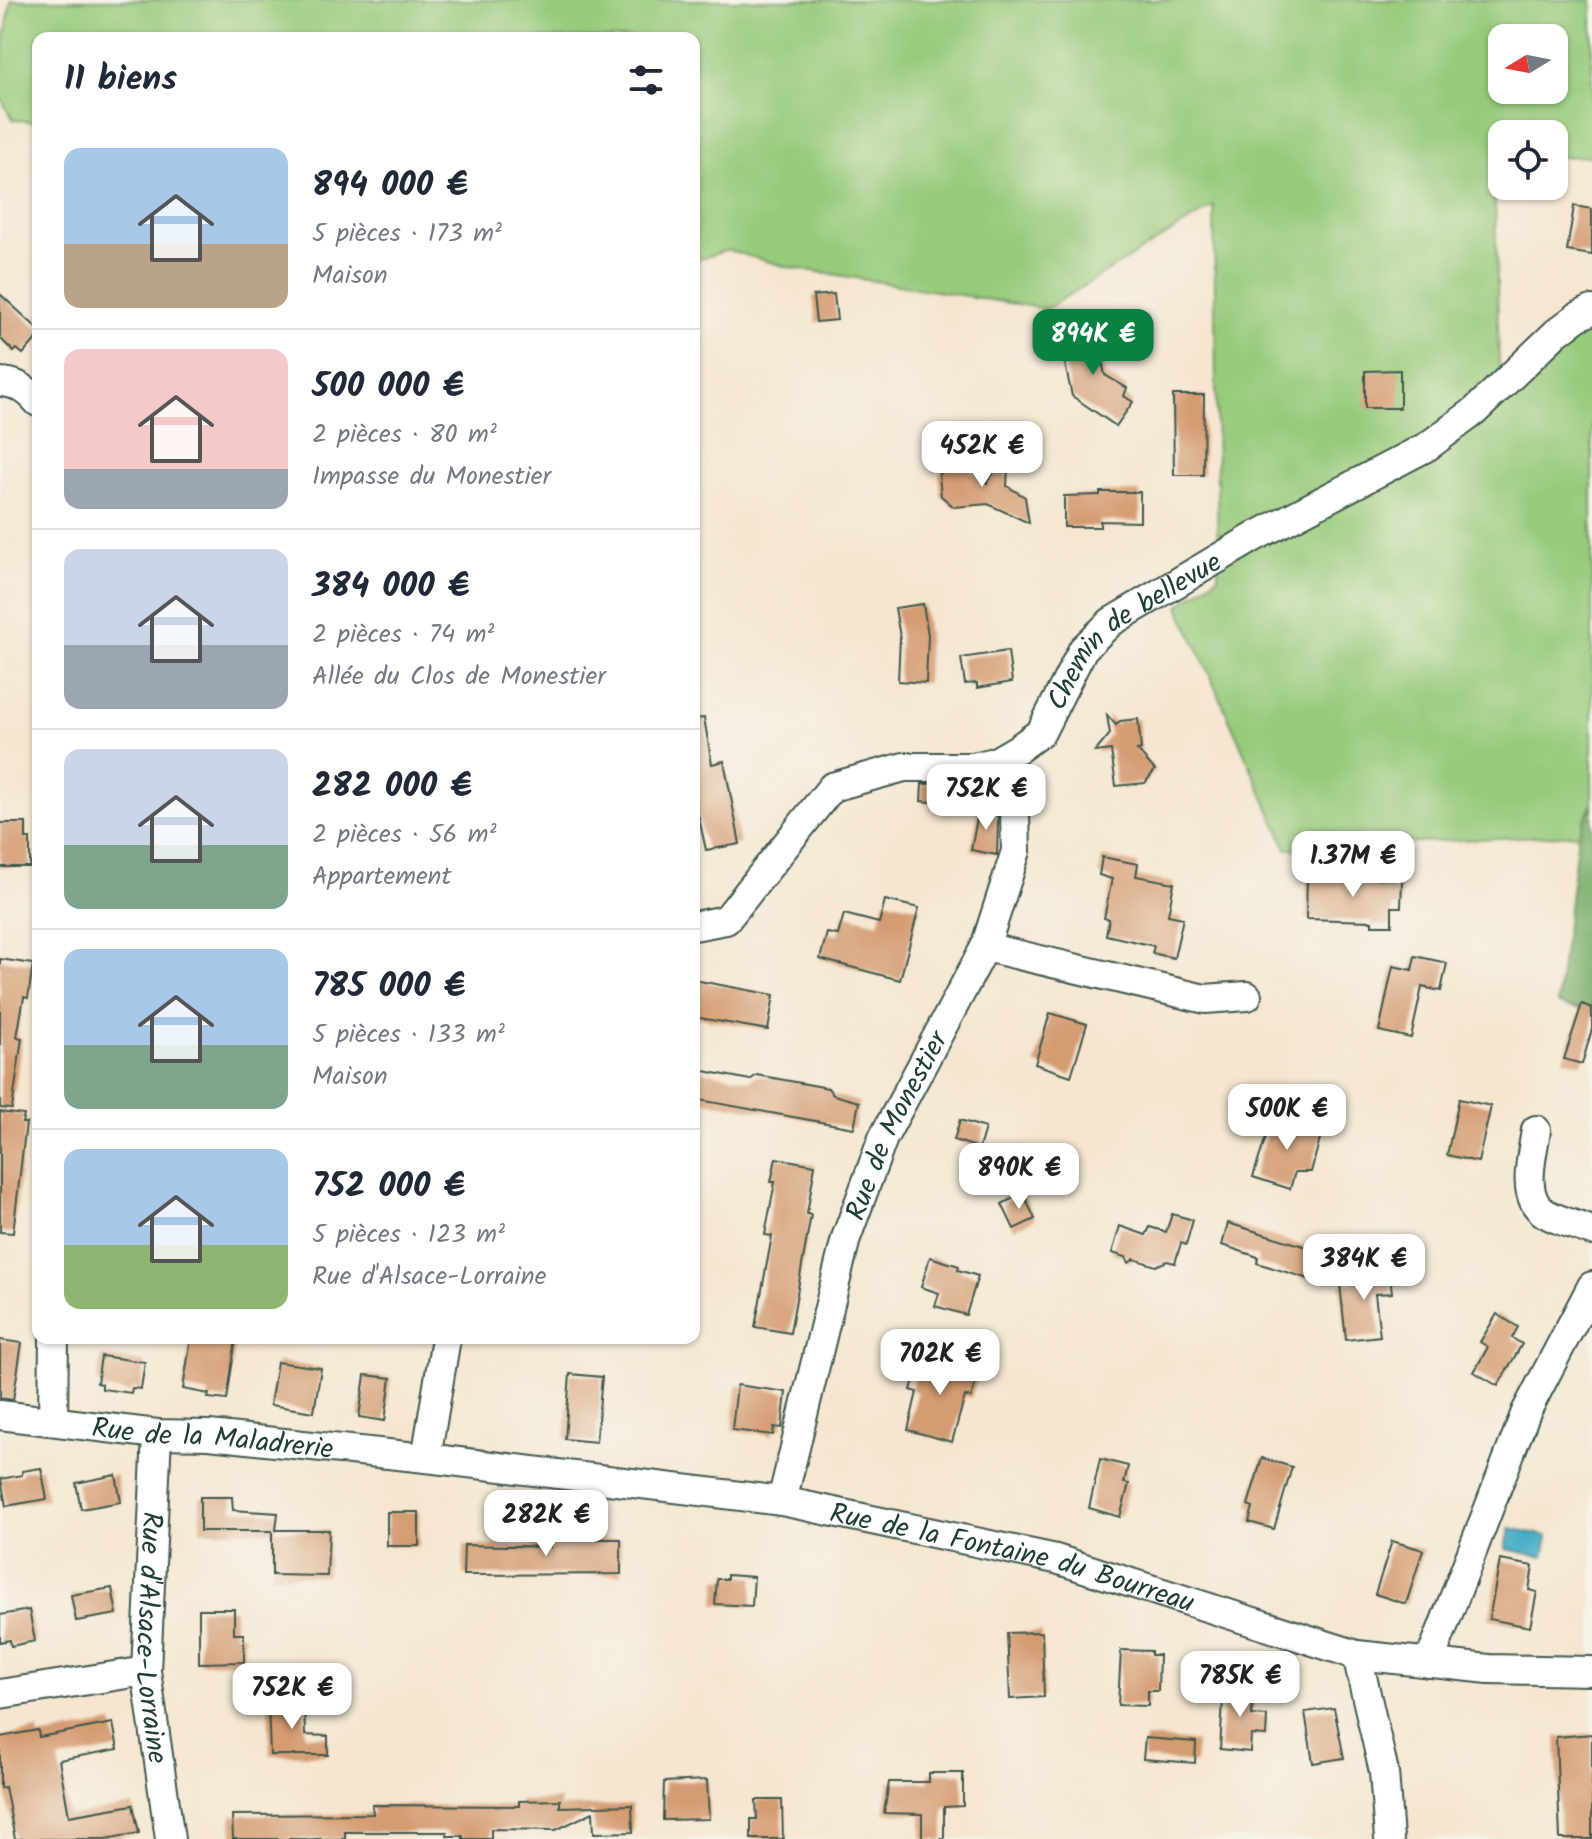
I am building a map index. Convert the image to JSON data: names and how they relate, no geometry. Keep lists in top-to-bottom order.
{
  "streets": {
    "street": [
      "Chemin de bellevue",
      "Rue de Monestier",
      "Rue de la Maladrerie",
      "Rue de la Fontaine du Bourreau",
      "Rue d'Alsace-Lorraine"
    ]
  },
  "crossings": [
    ["Chemin de bellevue", "Rue de Monestier"],
    ["Rue de Monestier", "Rue de la Fontaine du Bourreau"],
    ["Rue de la Maladrerie", "Rue de la Fontaine du Bourreau"],
    ["Rue de la Maladrerie", "Rue d'Alsace-Lorraine"]
  ],
  "north": "left",
  "page": {
    "heading": "11 biens",
    "list": [
      {
        "name": "894 000 €",
        "note": "5 pièces · 173 m² · Maison"
      },
      {
        "name": "500 000 €",
        "note": "2 pièces · 80 m² · Impasse du Monestier"
      },
      {
        "name": "384 000 €",
        "note": "2 pièces · 74 m² · Allée du Clos de Monestier"
      },
      {
        "name": "282 000 €",
        "note": "2 pièces · 56 m² · Appartement"
      },
      {
        "name": "785 000 €",
        "note": "5 pièces · 133 m² · Maison"
      },
      {
        "name": "752 000 €",
        "note": "5 pièces · 123 m² · Rue d'Alsace-Lorraine"
      }
    ],
    "price": [
      "894K €",
      "452K €",
      "752K €",
      "1.37M €",
      "500K €",
      "890K €",
      "384K €",
      "702K €",
      "282K €",
      "785K €",
      "752K €"
    ]
  }
}
